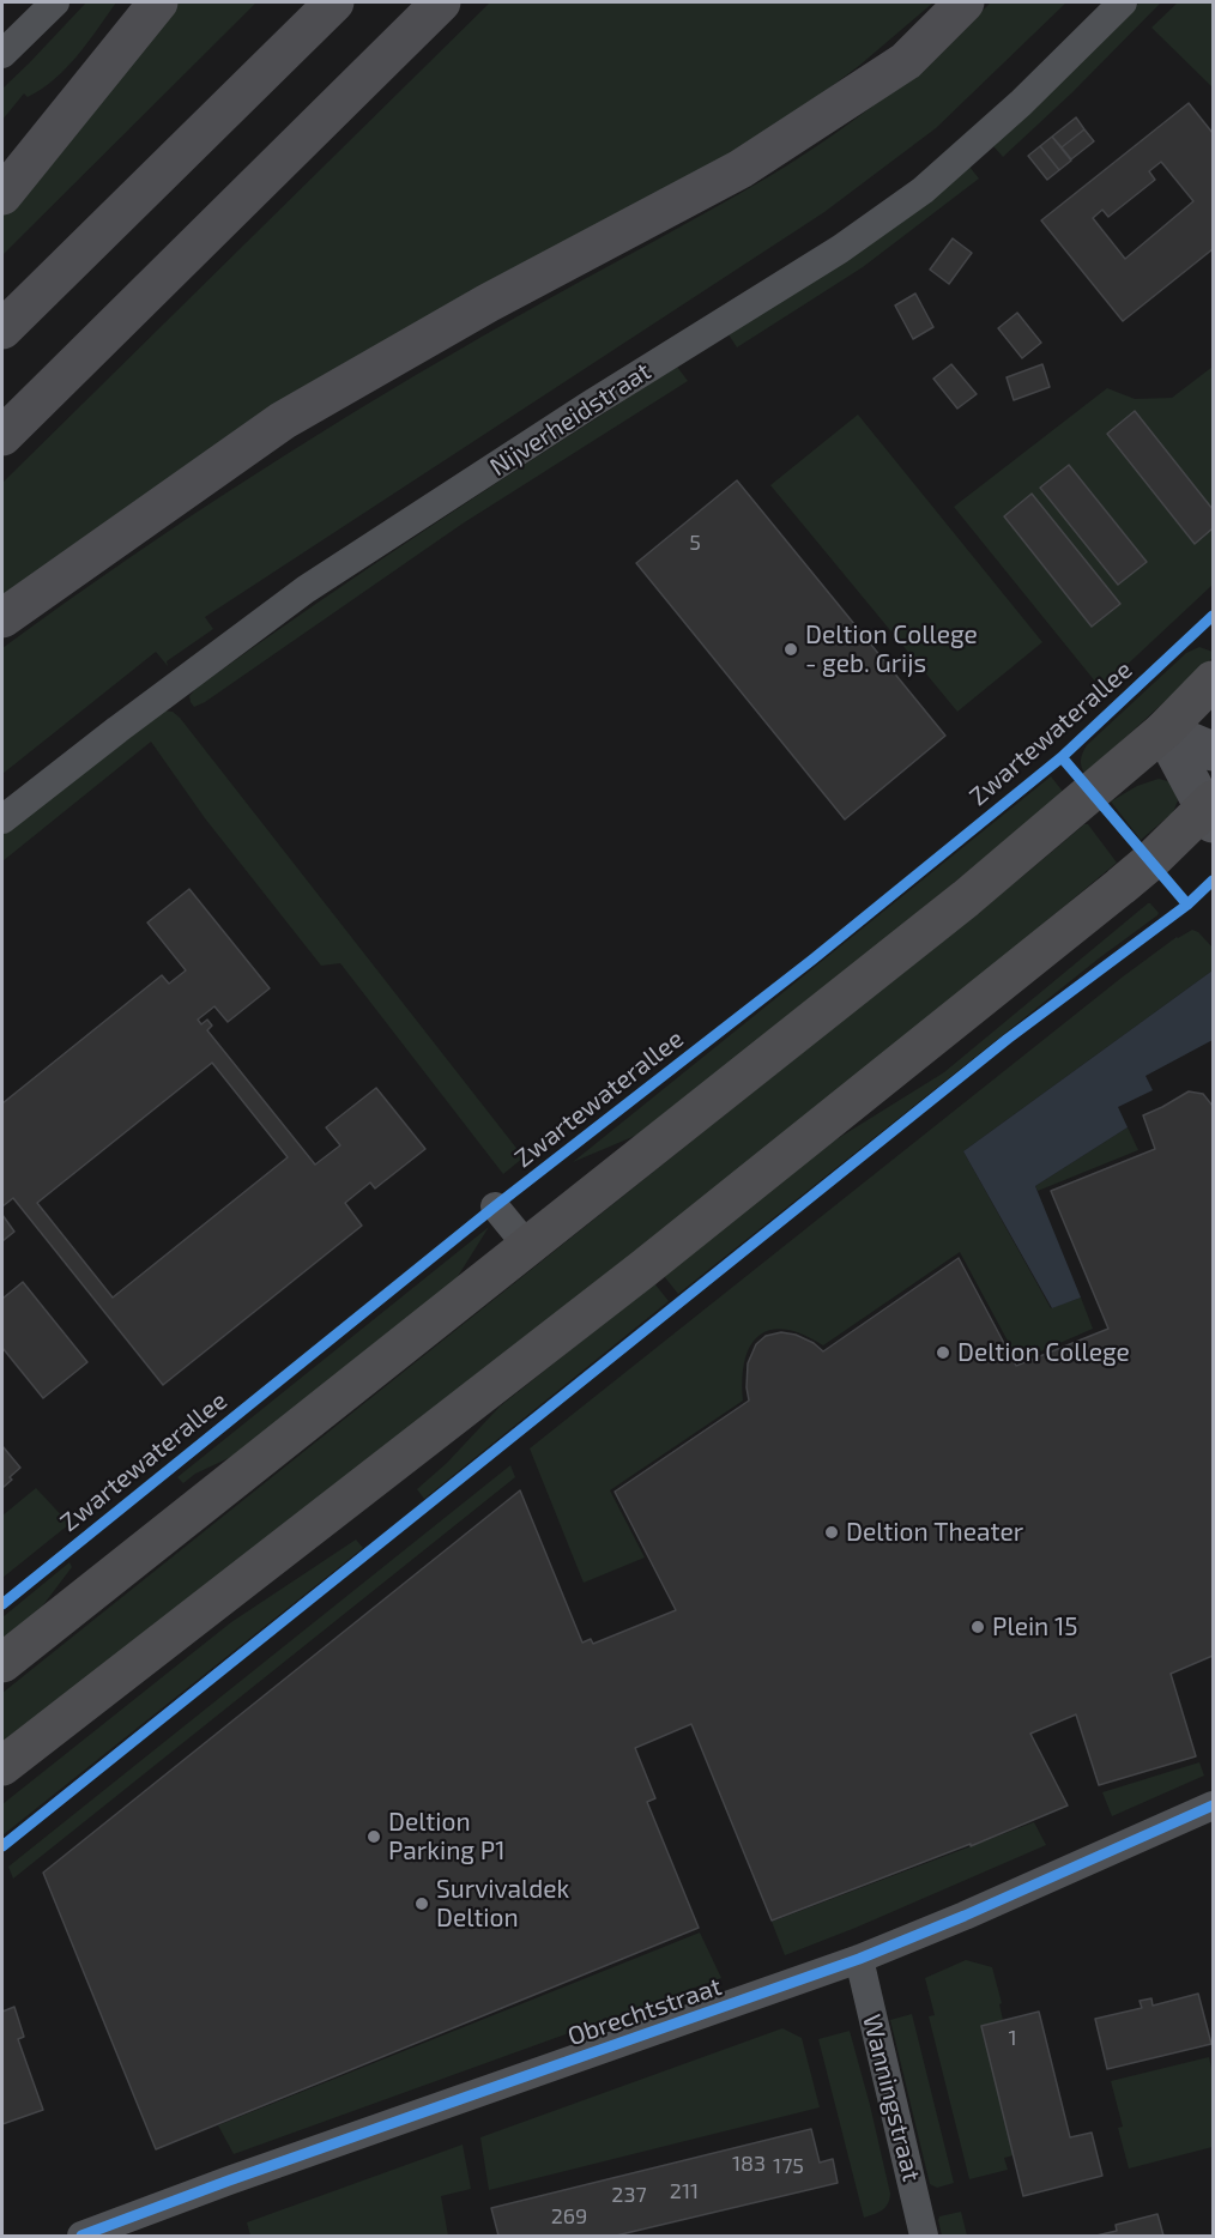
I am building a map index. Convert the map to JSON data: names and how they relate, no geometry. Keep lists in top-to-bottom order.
{
  "streets": {
    "street": ["Nijverheidstraat", "Obrechtstraat", "Wanningstraat"],
    "cycle path": ["Zwartewaterallee"]
  },
  "crossings": [
    ["Obrechtstraat", "Wanningstraat"]
  ],
  "places": [
    "Deltion College - geb. Grijs",
    "Deltion College",
    "Deltion Theater",
    "Plein 15",
    "Deltion Parking P1",
    "Survivaldek Deltion"
  ],
  "house_numbers": [
    "5",
    "1",
    "183",
    "175",
    "211",
    "237",
    "269"
  ]
}
